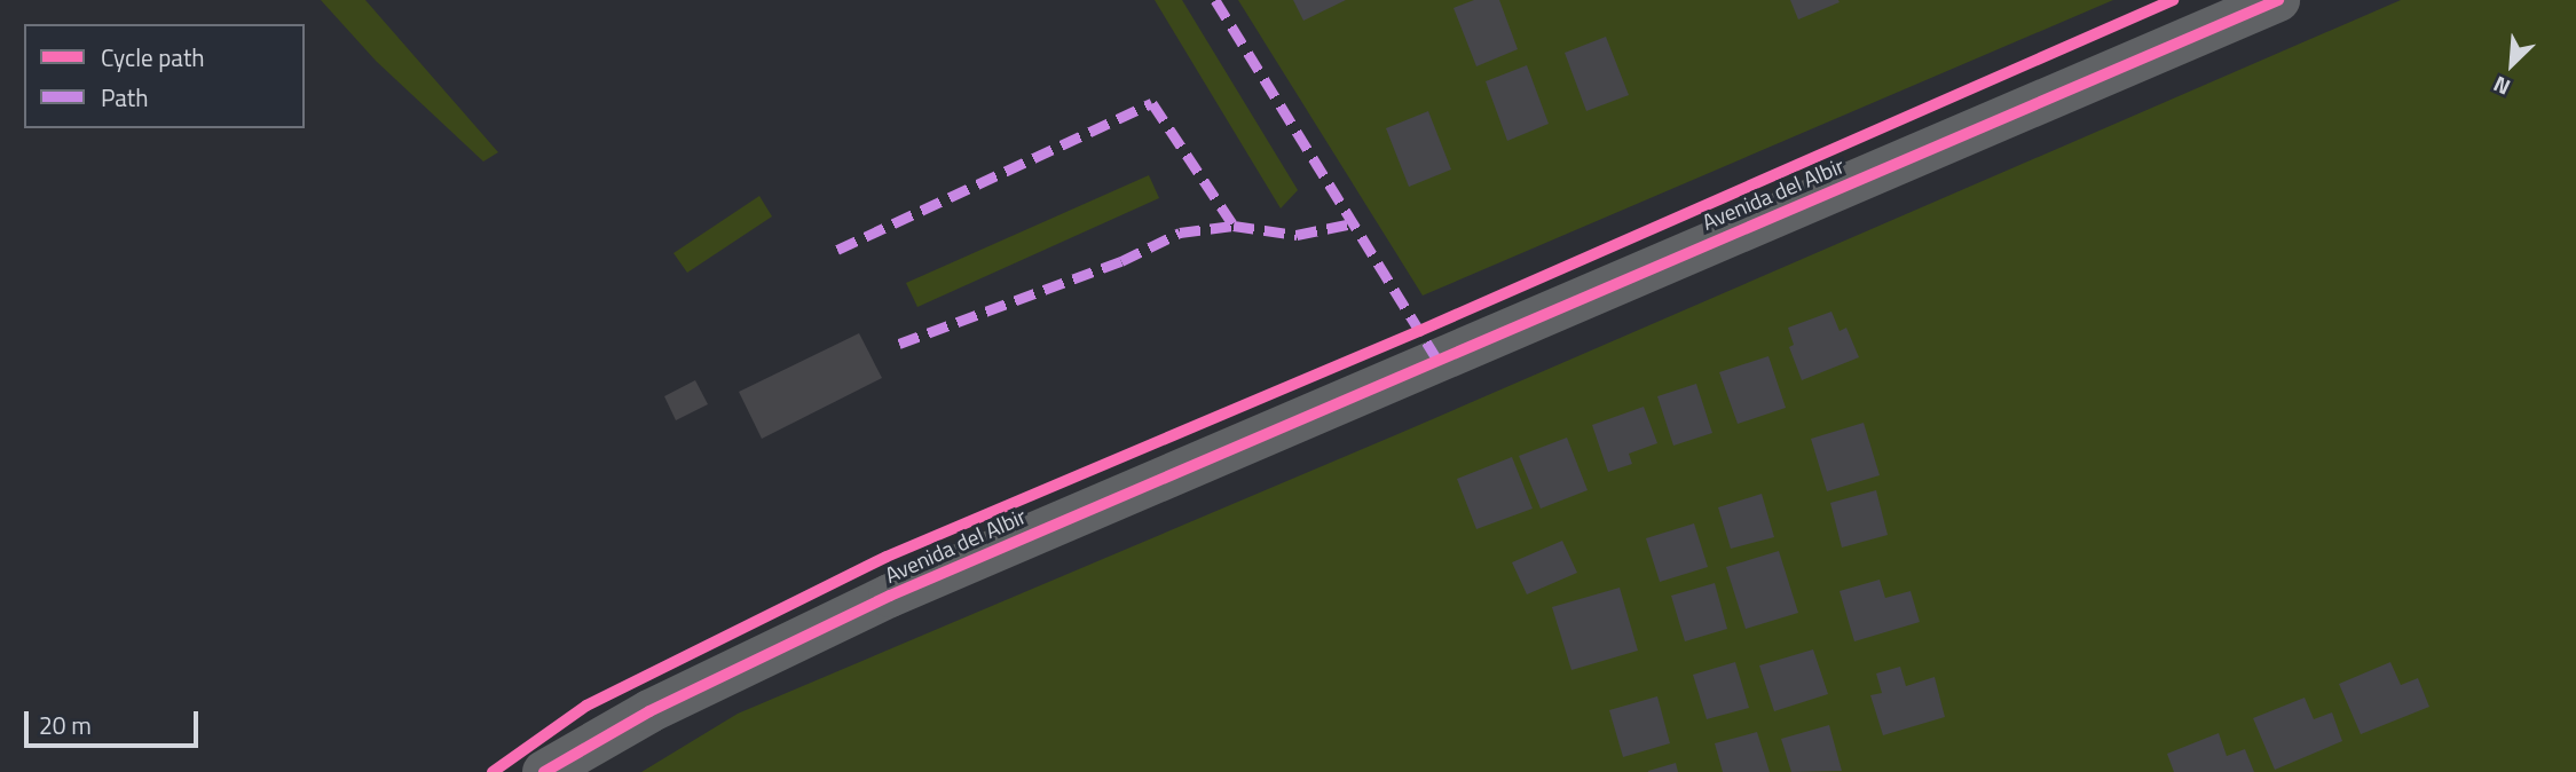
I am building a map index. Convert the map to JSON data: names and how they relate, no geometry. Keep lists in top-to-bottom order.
{
  "streets": {
    "street": ["Avenida del Albir"]
  },
  "legend": ["Cycle path", "Path"],
  "scale_bar": "20 m",
  "north": "bottom left"
}
